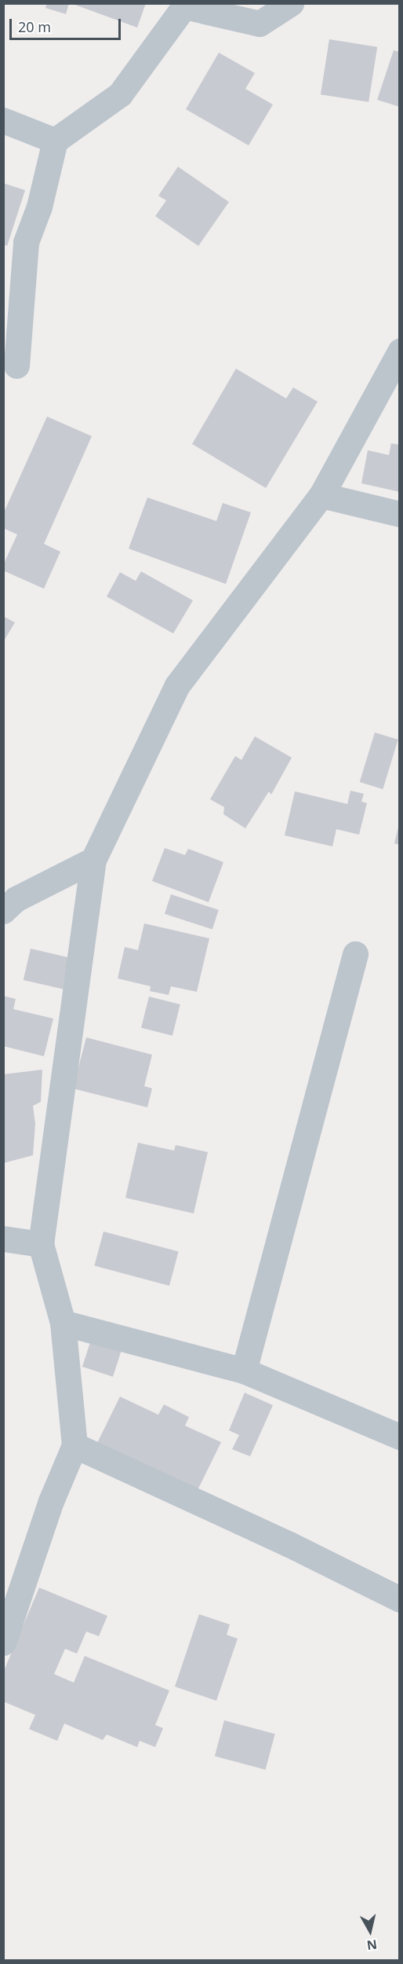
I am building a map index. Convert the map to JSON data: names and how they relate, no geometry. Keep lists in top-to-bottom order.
{
  "scale_bar": "20 m",
  "north": "bottom"
}
